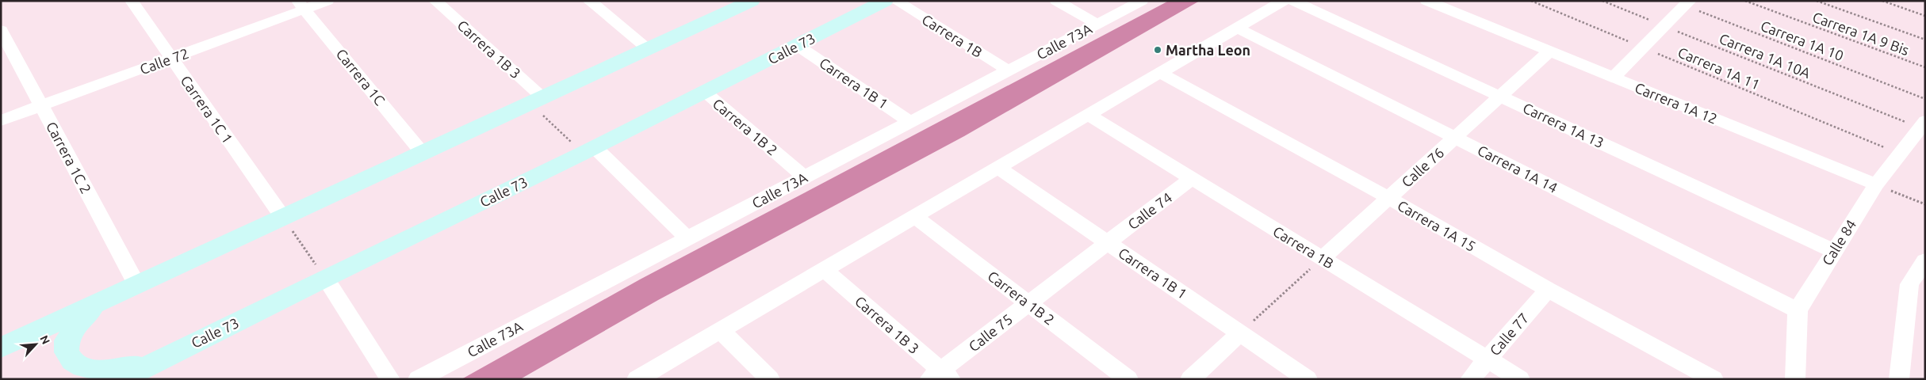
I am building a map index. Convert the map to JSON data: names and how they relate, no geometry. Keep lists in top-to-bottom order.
{
  "streets": {
    "main road": ["Calle 73"],
    "street": [
      "Carrera 1B",
      "Calle 73A",
      "Carrera 1B 3",
      "Calle 72",
      "Carrera 1C",
      "Carrera 1B 1",
      "Carrera 1A 12",
      "Carrera 1C 1",
      "Carrera 1A 13",
      "Carrera 1B 2",
      "Carrera 1C 2",
      "Calle 76",
      "Carrera 1A 14",
      "Calle 74",
      "Carrera 1A 15",
      "Calle 84",
      "Calle 75",
      "Calle 77"
    ],
    "path": [
      "Carrera 1A 9 Bis",
      "Carrera 1A 10",
      "Carrera 1A 10A",
      "Carrera 1A 11"
    ]
  },
  "crossings": [
    ["Carrera 1B", "Calle 73A"],
    ["Carrera 1B", "Calle 76"],
    ["Carrera 1B", "Calle 74"],
    ["Carrera 1B", "Calle 77"],
    ["Calle 73A", "Carrera 1B 1"],
    ["Calle 73A", "Carrera 1B 2"],
    ["Calle 73", "Carrera 1B 1"],
    ["Calle 73", "Carrera 1B 2"],
    ["Carrera 1B 3", "Calle 75"],
    ["Carrera 1A 10A", "Calle 84"],
    ["Calle 72", "Carrera 1C"],
    ["Calle 72", "Carrera 1C 1"],
    ["Calle 72", "Carrera 1C 2"],
    ["Carrera 1A 11", "Calle 84"],
    ["Carrera 1B 1", "Calle 74"],
    ["Carrera 1B 1", "Calle 75"],
    ["Carrera 1A 12", "Calle 76"],
    ["Carrera 1A 12", "Calle 84"],
    ["Carrera 1A 13", "Calle 76"],
    ["Carrera 1A 13", "Calle 84"],
    ["Carrera 1B 2", "Calle 75"],
    ["Calle 76", "Carrera 1A 14"],
    ["Calle 76", "Carrera 1A 15"],
    ["Carrera 1A 14", "Calle 84"],
    ["Calle 74", "Calle 75"],
    ["Carrera 1A 15", "Calle 77"]
  ],
  "places": ["Martha Leon"],
  "north": "top right"
}
